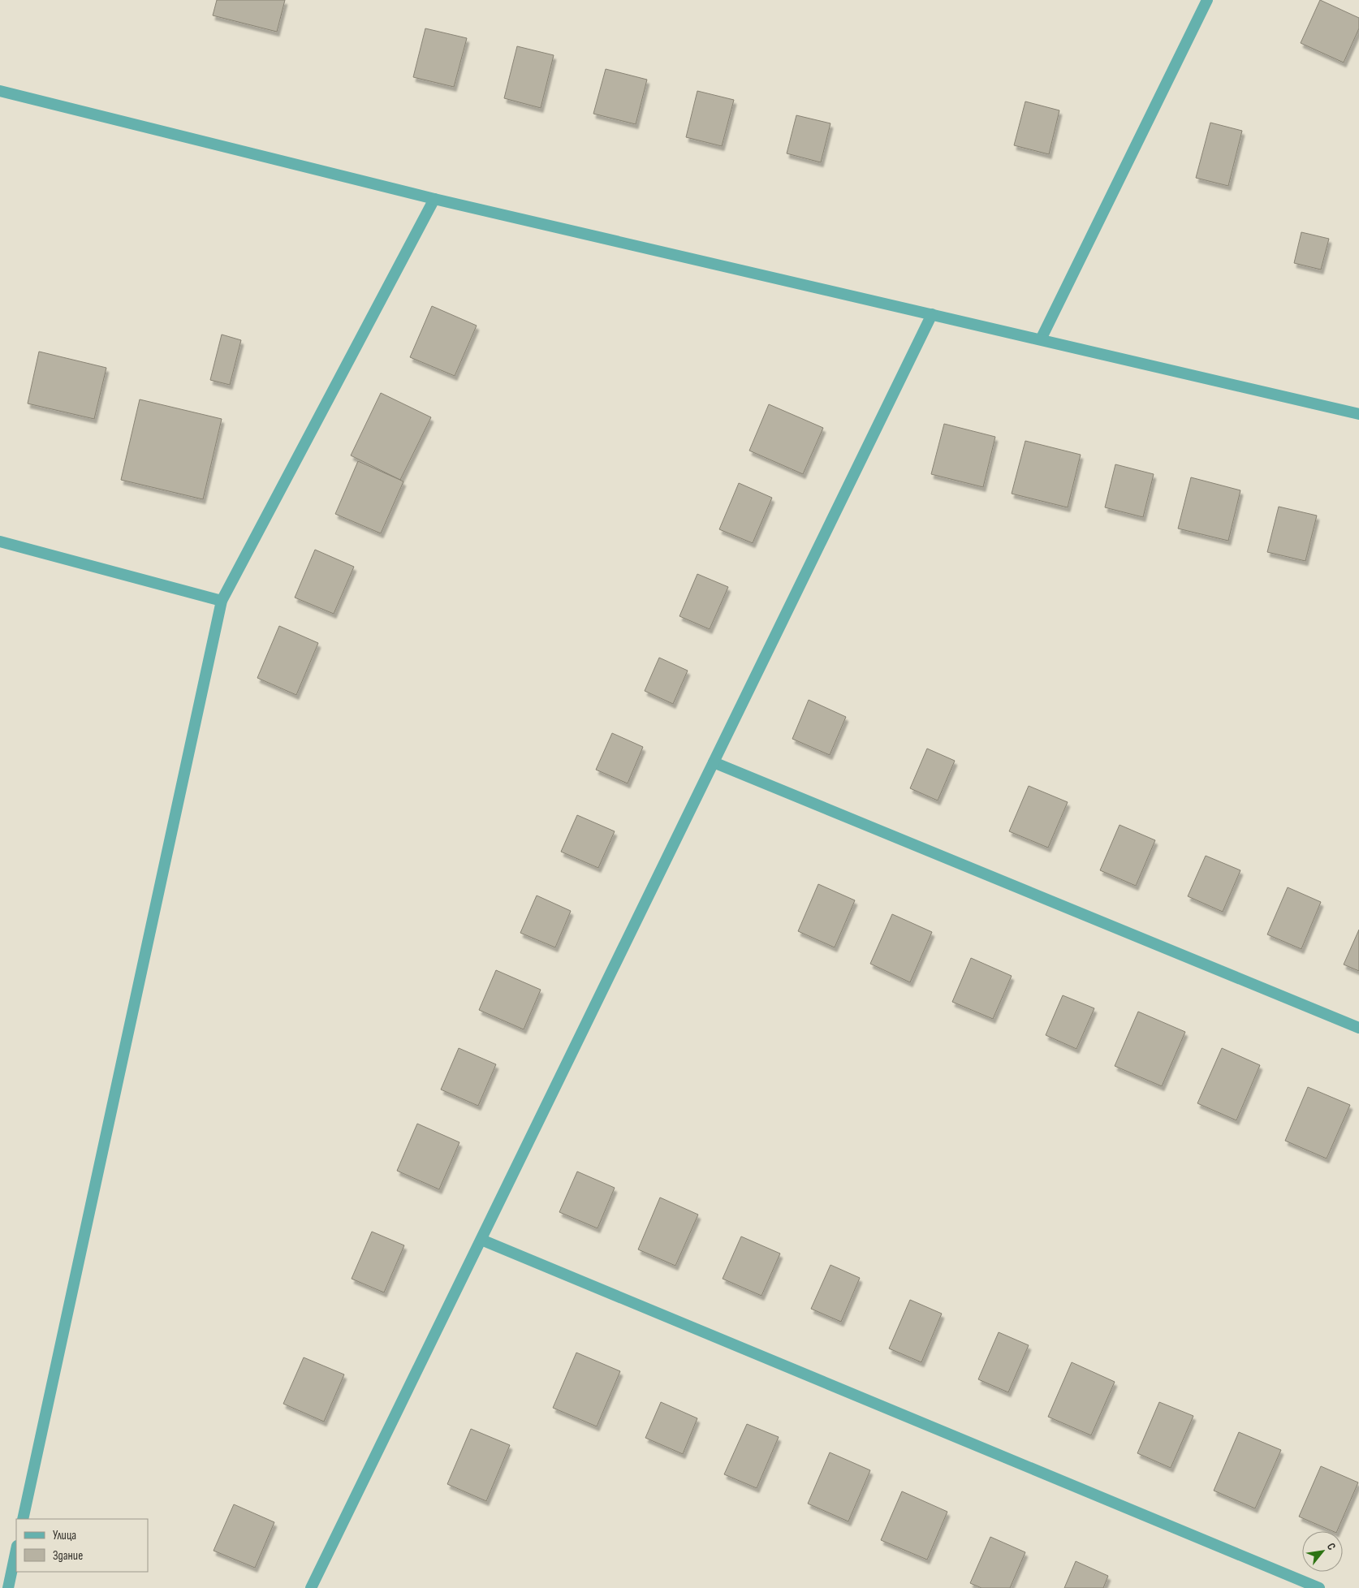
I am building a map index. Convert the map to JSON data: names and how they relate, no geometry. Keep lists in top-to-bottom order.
{
  "legend": ["Улица", "Здание"],
  "north": "top right"
}
